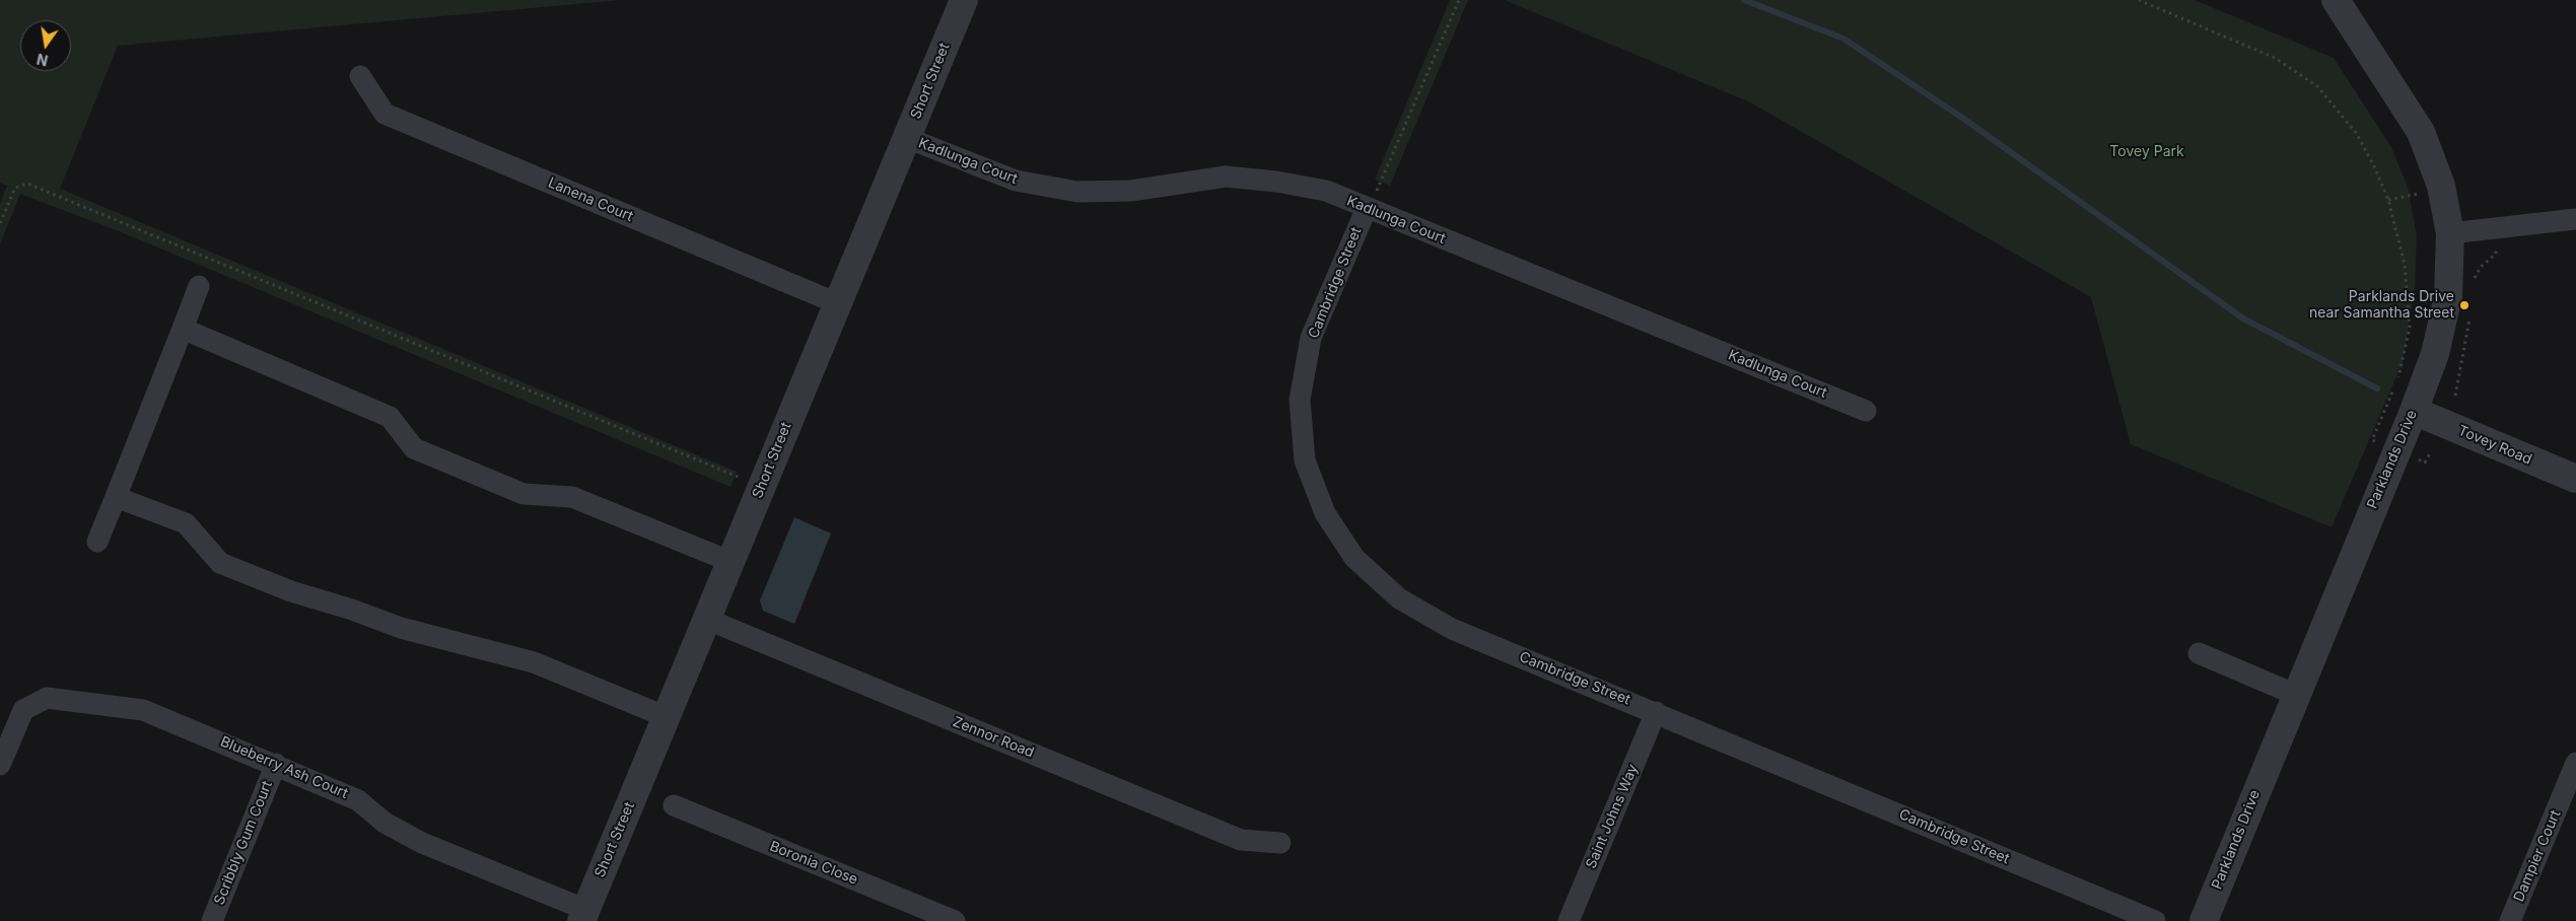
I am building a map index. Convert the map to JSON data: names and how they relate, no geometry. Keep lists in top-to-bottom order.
{
  "streets": {
    "street": [
      "Short Street",
      "Kadlunga Court",
      "Lanena Court",
      "Cambridge Street",
      "Tovey Road",
      "Parklands Drive",
      "Zennor Road",
      "Blueberry Ash Court",
      "Saint Johns Way",
      "Scribbly Gum Court",
      "Dampier Court",
      "Boronia Close"
    ]
  },
  "crossings": [
    ["Short Street", "Kadlunga Court"],
    ["Short Street", "Lanena Court"],
    ["Short Street", "Zennor Road"],
    ["Short Street", "Blueberry Ash Court"],
    ["Kadlunga Court", "Cambridge Street"],
    ["Cambridge Street", "Saint Johns Way"],
    ["Tovey Road", "Parklands Drive"],
    ["Blueberry Ash Court", "Scribbly Gum Court"]
  ],
  "parks": ["Tovey Park"],
  "places": ["Parklands Drive near Samantha Street"],
  "north": "bottom"
}
